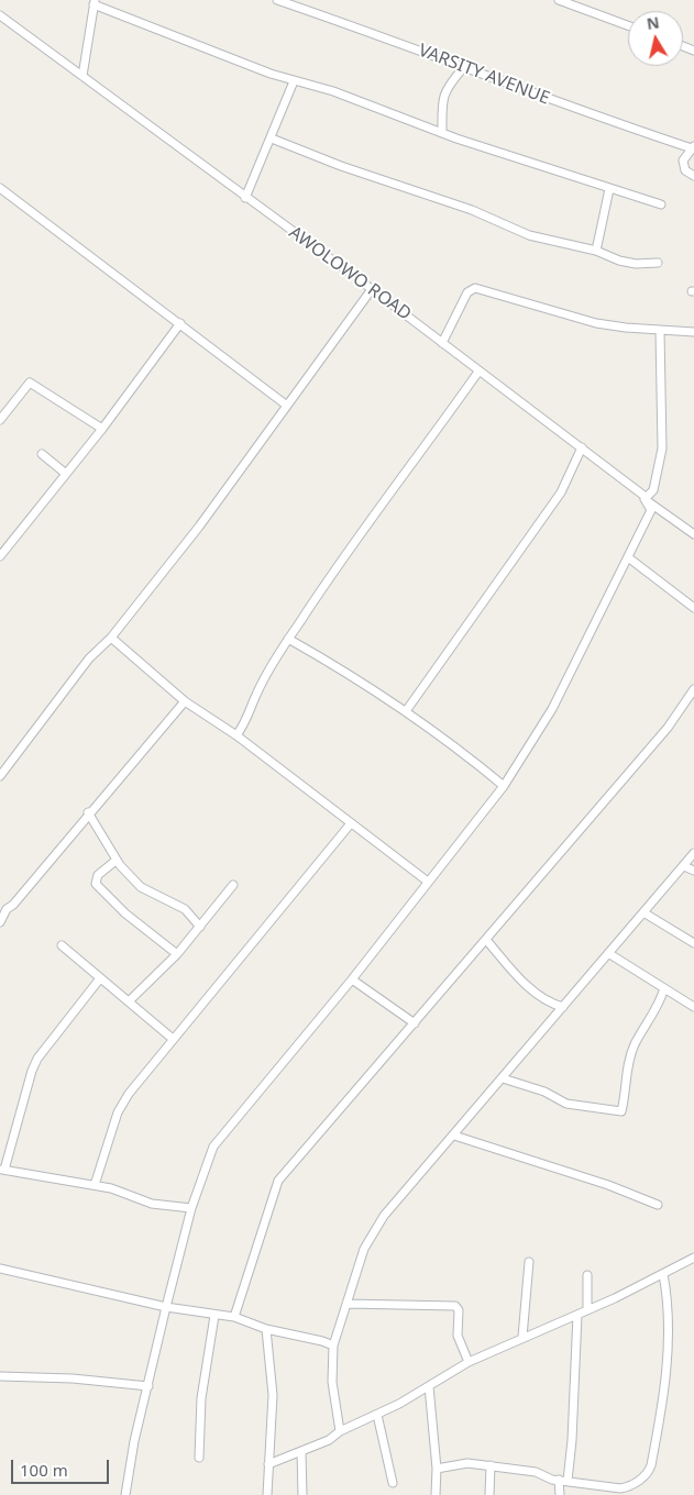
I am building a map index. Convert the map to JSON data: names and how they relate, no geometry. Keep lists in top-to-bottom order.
{
  "streets": {
    "street": ["VARSITY AVENUE", "AWOLOWO ROAD"]
  },
  "scale_bar": "100 m",
  "north": "top"
}
